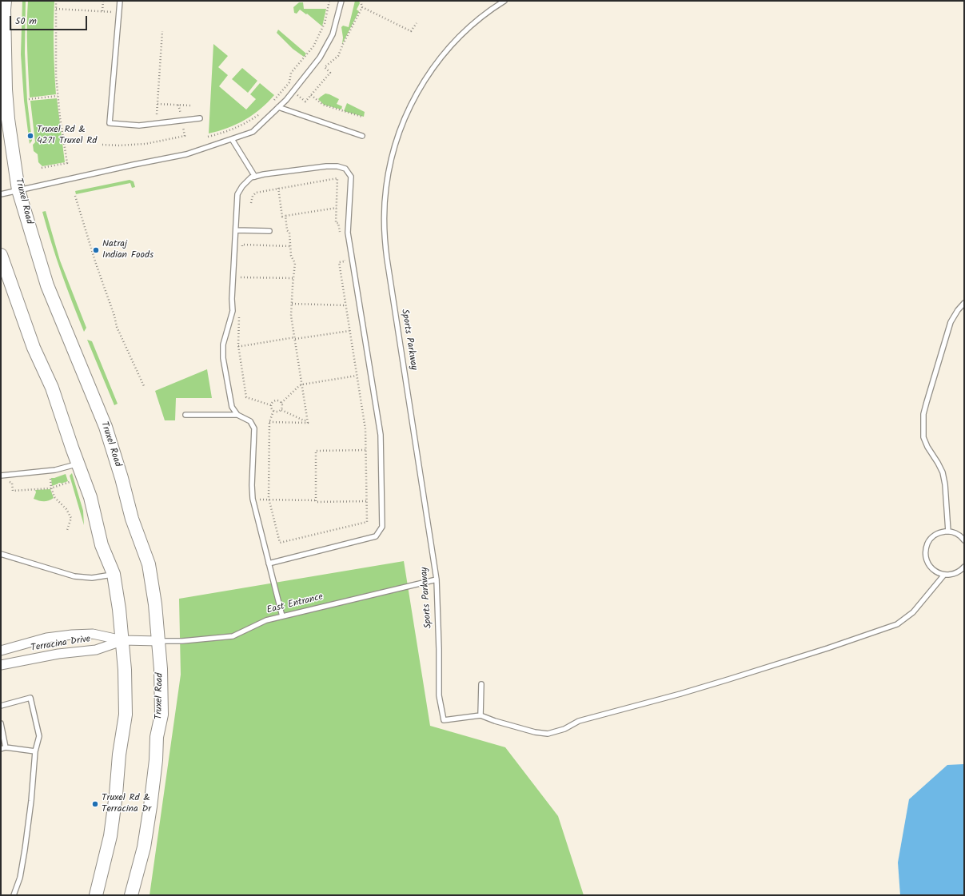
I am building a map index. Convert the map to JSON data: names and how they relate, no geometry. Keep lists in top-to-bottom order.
{
  "streets": {
    "main road": ["Truxel Road"],
    "street": ["Terracina Drive"],
    "lane": ["Sports Parkway", "East Entrance"]
  },
  "crossings": [
    ["Truxel Road", "East Entrance"],
    ["Truxel Road", "Terracina Drive"],
    ["Sports Parkway", "East Entrance"],
    ["East Entrance", "Terracina Drive"]
  ],
  "places": ["Truxel Rd & 4271 Truxel Rd", "Natraj Indian Foods", "Truxel Rd & Terracina Dr"],
  "scale_bar": "50 m"
}
